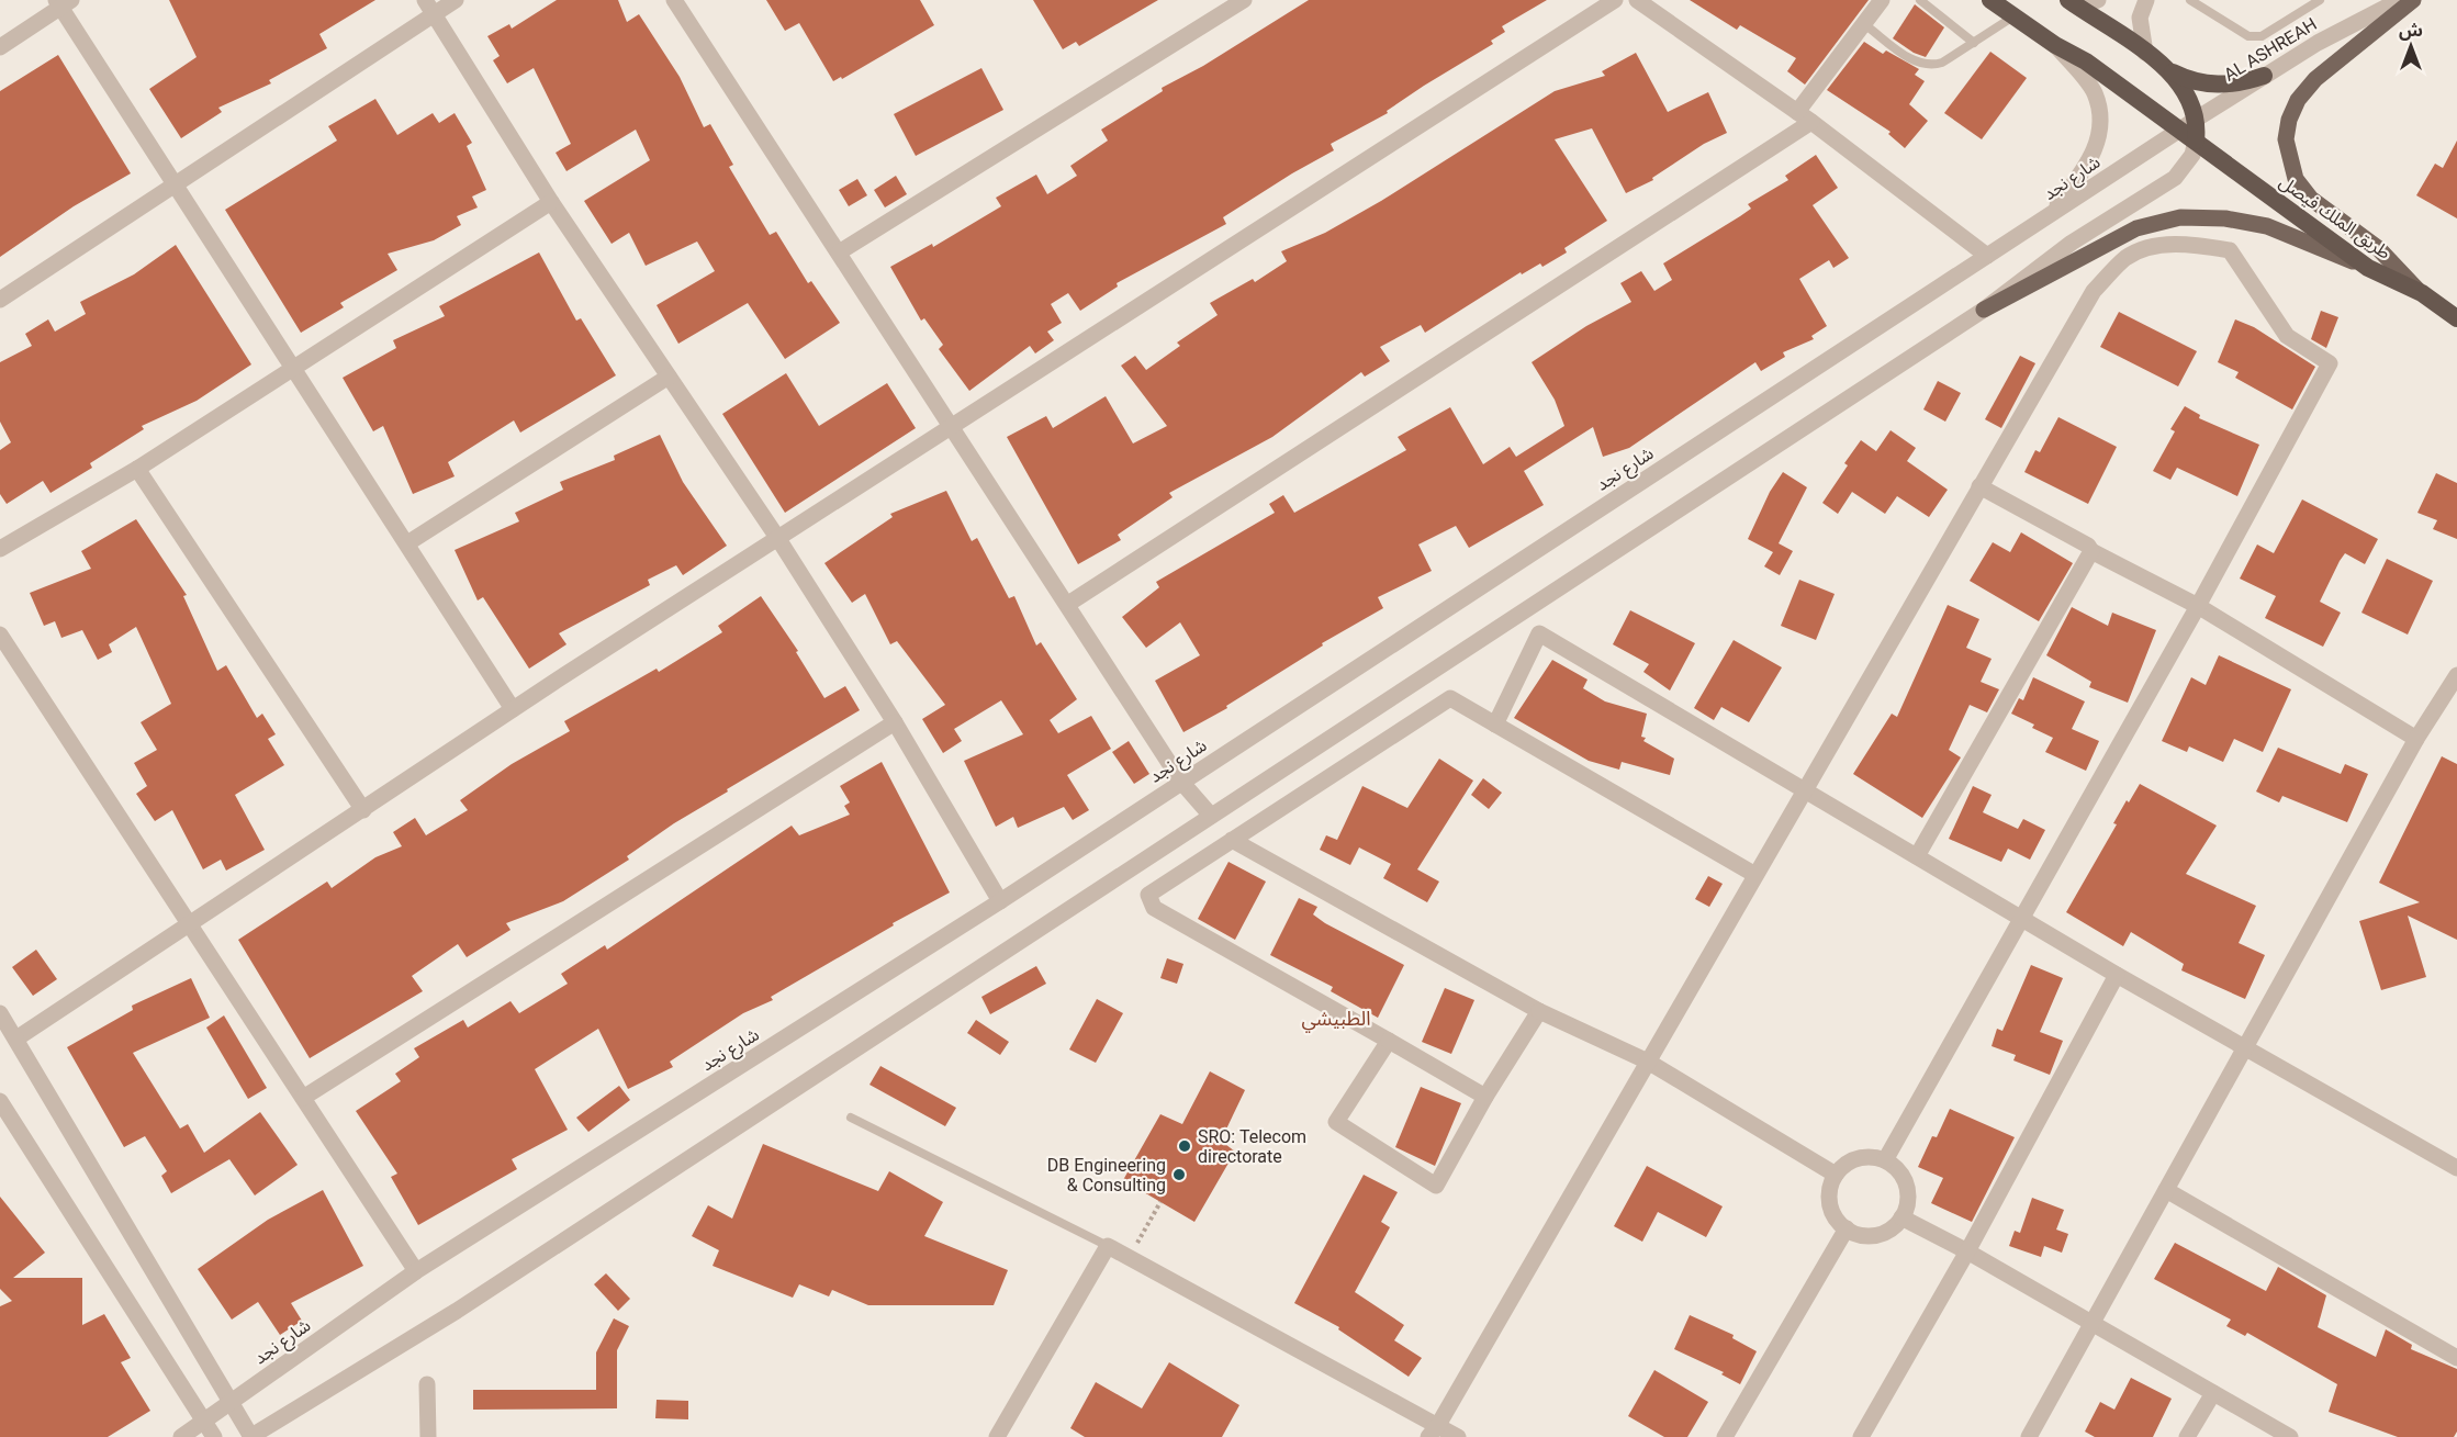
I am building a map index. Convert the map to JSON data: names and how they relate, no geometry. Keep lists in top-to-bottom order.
{
  "streets": {
    "highway": ["طريق الملك فيصل"],
    "street": ["AL ASHREAH", "شارع نجد"]
  },
  "crossings": [
    ["AL ASHREAH", "شارع نجد"],
    ["شارع نجد", "طريق الملك فيصل"]
  ],
  "districts": ["الطبيشي"],
  "places": ["SRO: Telecom directorate", "DB Engineering & Consulting"],
  "north": "top"
}
